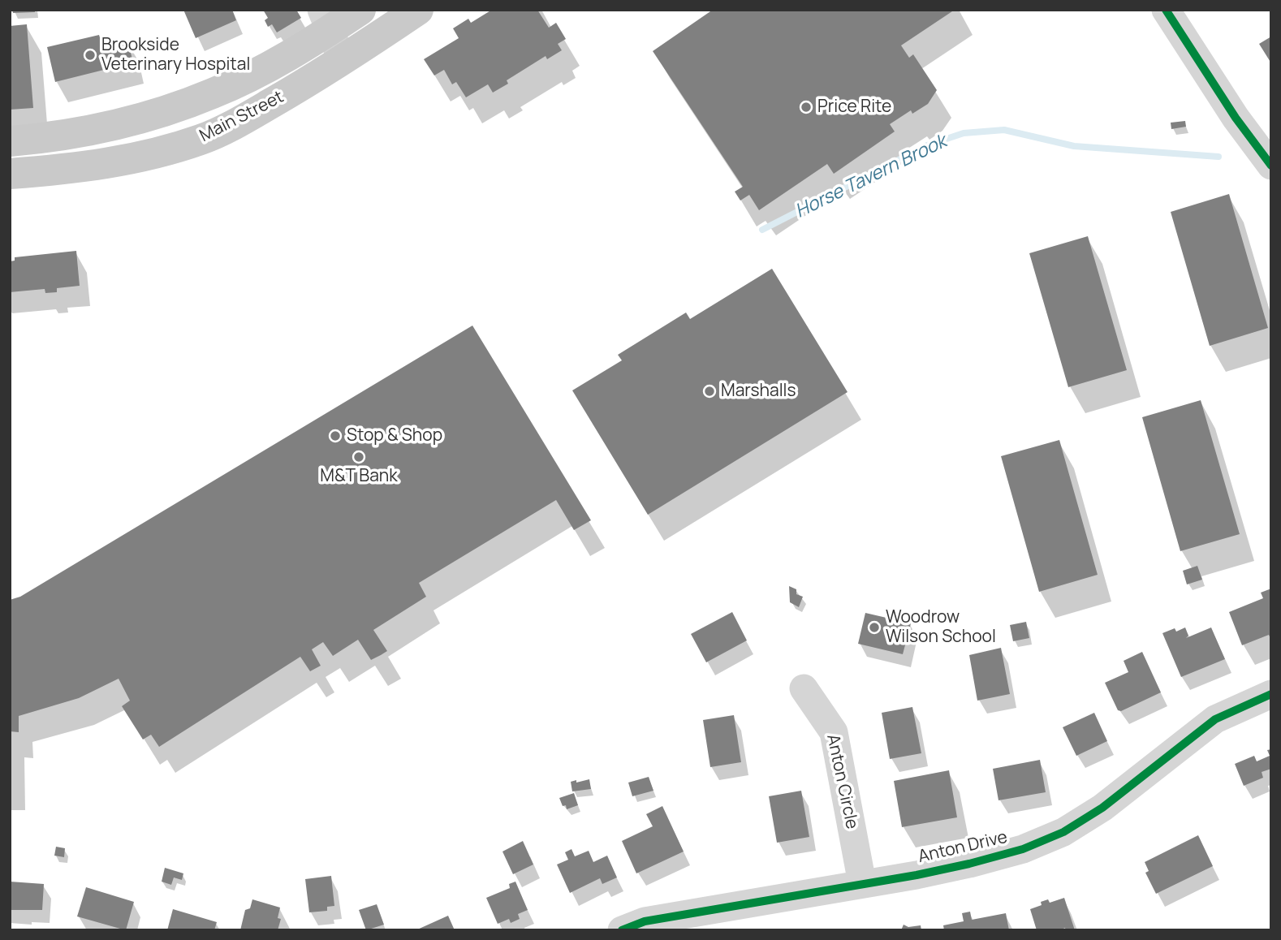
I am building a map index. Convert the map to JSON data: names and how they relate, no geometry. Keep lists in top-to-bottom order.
{
  "streets": {
    "main road": ["Main Street"],
    "street": ["Anton Circle", "Anton Drive"]
  },
  "crossings": [
    ["Anton Circle", "Anton Drive"]
  ],
  "water": ["Horse Tavern Brook"],
  "places": [
    "Brookside Veterinary Hospital",
    "Price Rite",
    "Marshalls",
    "Stop & Shop",
    "M&T Bank",
    "Woodrow Wilson School"
  ]
}
